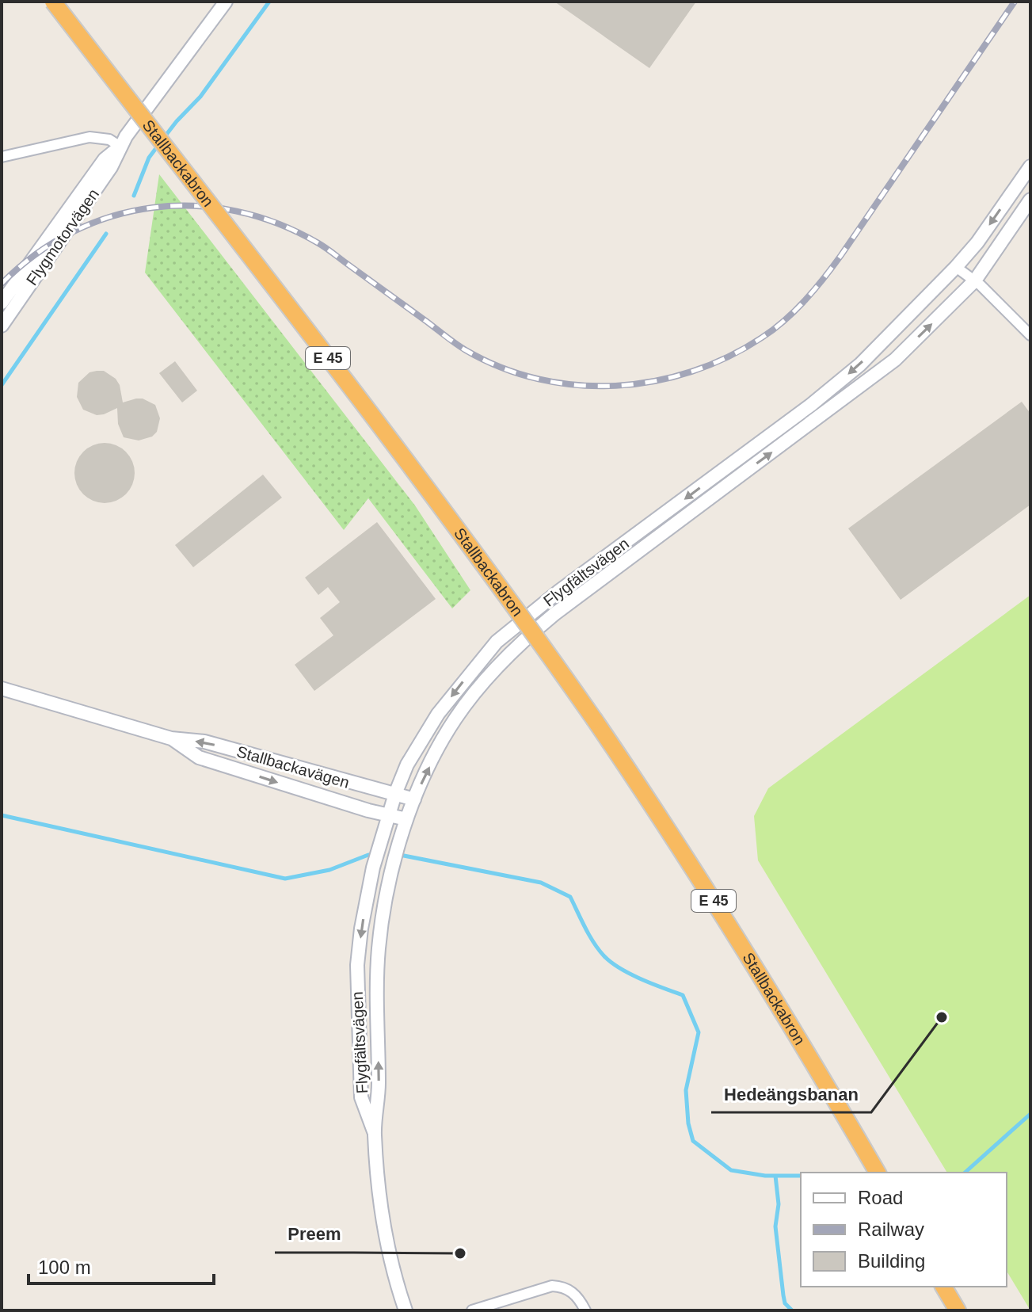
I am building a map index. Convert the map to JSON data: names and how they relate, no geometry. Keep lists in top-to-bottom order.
{
  "streets": {
    "highway": ["Stallbackabron", "E 45"],
    "street": ["Flygmotorvägen", "Flygfältsvägen", "Stallbackavägen"]
  },
  "crossings": [
    ["Flygfältsvägen", "Stallbackavägen"]
  ],
  "places": ["Hedeängsbanan", "Preem"],
  "legend": ["Road", "Railway", "Building"],
  "scale_bar": "100 m"
}
